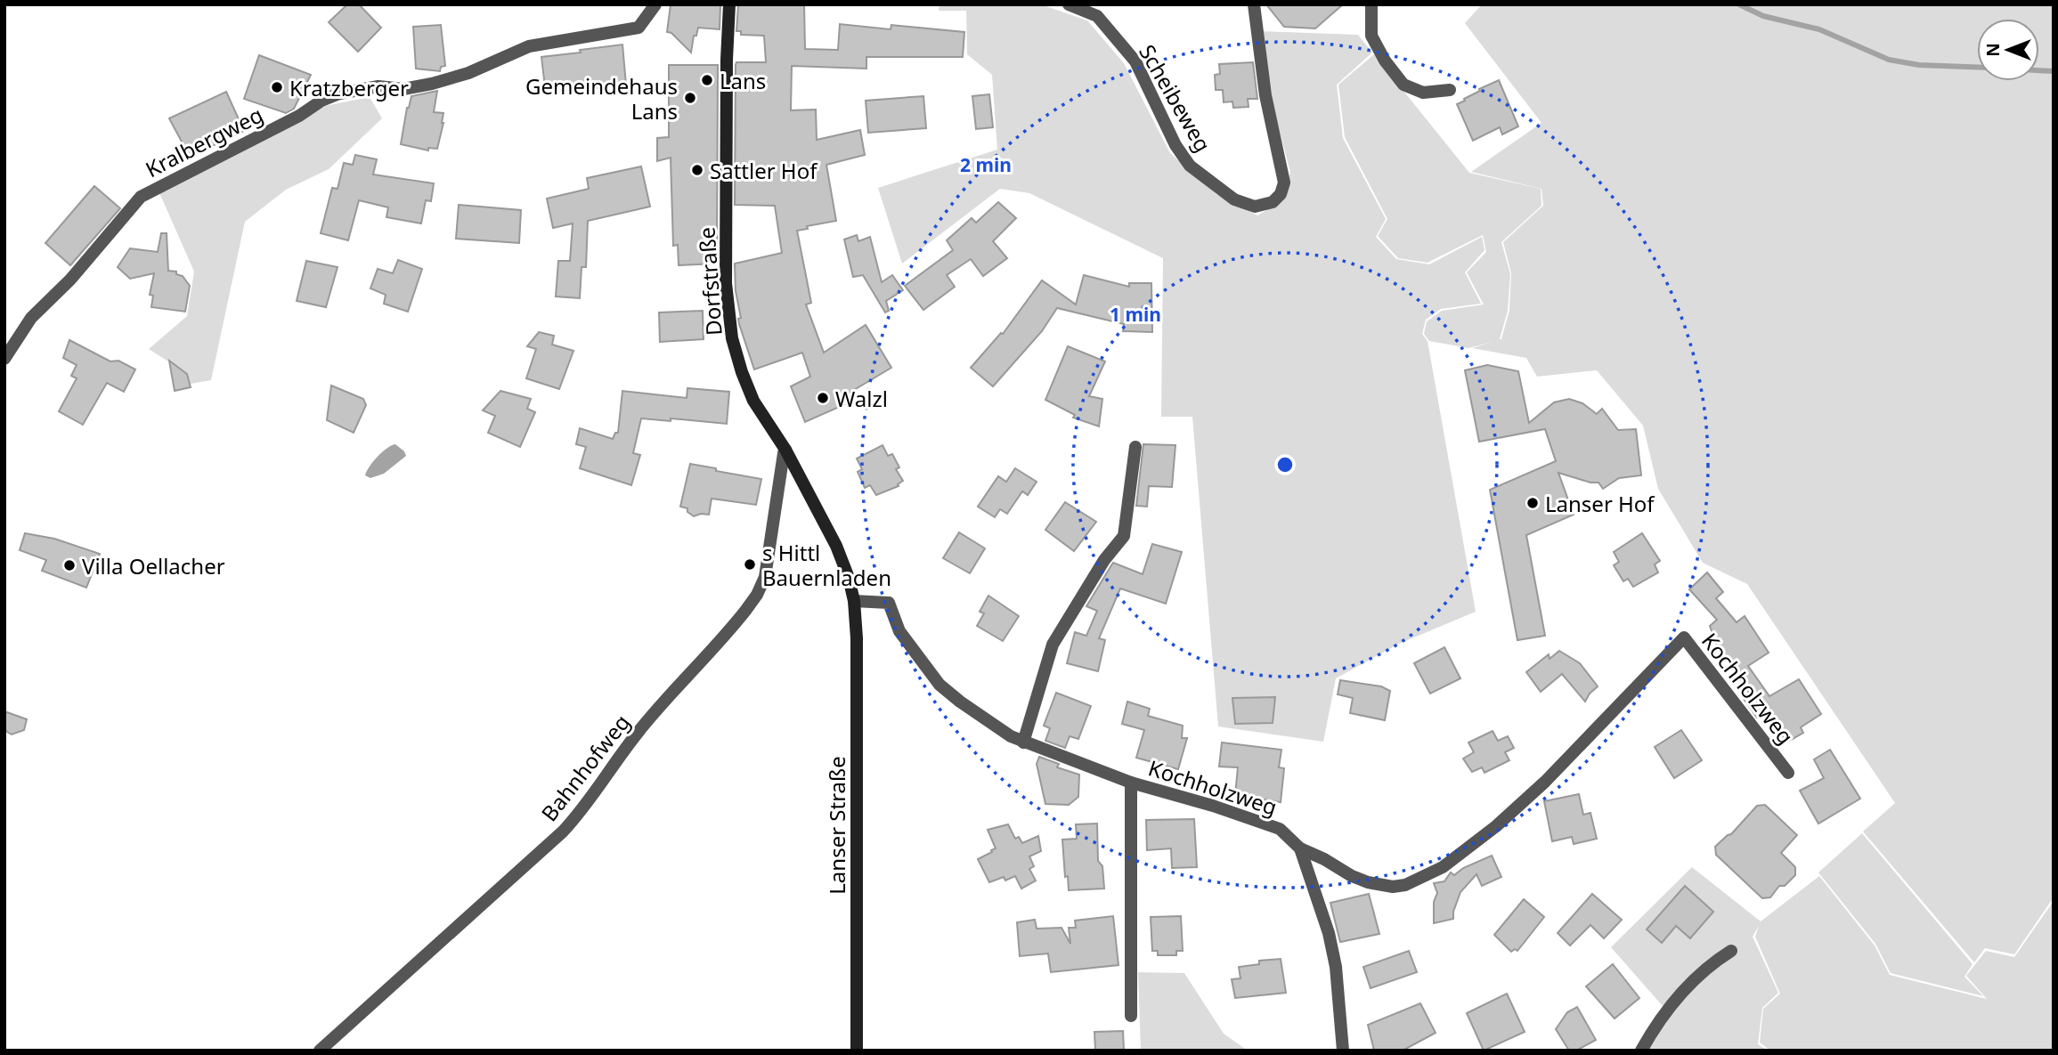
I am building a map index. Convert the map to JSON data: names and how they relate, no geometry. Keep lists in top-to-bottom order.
{
  "streets": {
    "main road": ["Dorfstraße", "Lanser Straße"],
    "street": [
      "Scheibeweg",
      "Kralbergweg",
      "Kochholzweg",
      "Bahnhofweg"
    ]
  },
  "crossings": [
    ["Dorfstraße", "Kochholzweg"],
    ["Dorfstraße", "Bahnhofweg"],
    ["Dorfstraße", "Lanser Straße"],
    ["Kochholzweg", "Lanser Straße"]
  ],
  "places": [
    "Lans",
    "Kratzberger",
    "Gemeindehaus Lans",
    "Sattler Hof",
    "Walzl",
    "Lanser Hof",
    "s Hittl Bauernladen",
    "Villa Oellacher"
  ],
  "north": "left",
  "rings": ["2 min", "1 min"]
}
